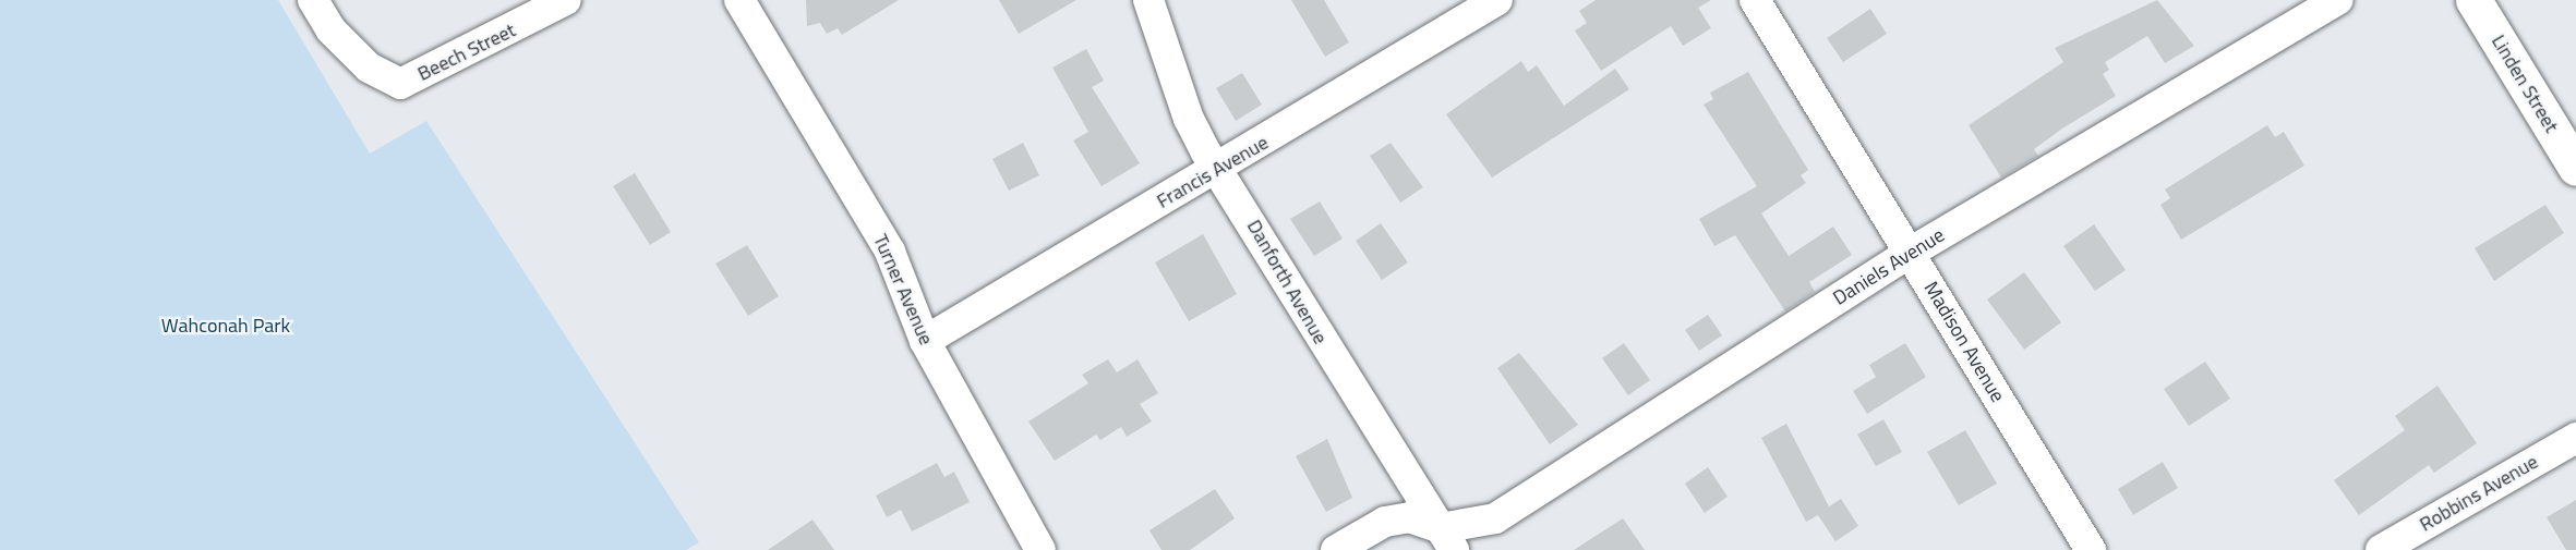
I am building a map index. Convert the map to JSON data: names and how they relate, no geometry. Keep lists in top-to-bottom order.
{
  "streets": {
    "street": [
      "Beech Street",
      "Linden Street",
      "Francis Avenue",
      "Daniels Avenue",
      "Danforth Avenue",
      "Turner Avenue",
      "Madison Avenue",
      "Robbins Avenue"
    ]
  },
  "crossings": [
    ["Francis Avenue", "Danforth Avenue"],
    ["Francis Avenue", "Turner Avenue"],
    ["Daniels Avenue", "Danforth Avenue"],
    ["Daniels Avenue", "Madison Avenue"]
  ],
  "parks": ["Wahconah Park"]
}
